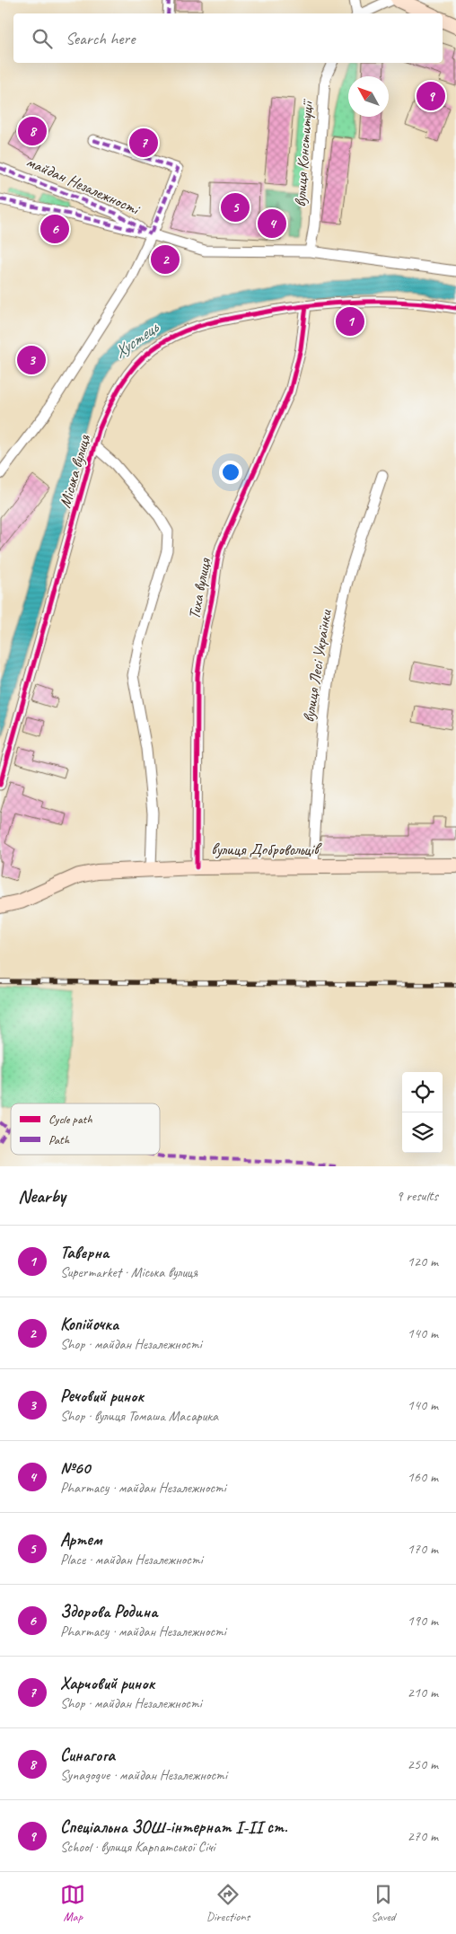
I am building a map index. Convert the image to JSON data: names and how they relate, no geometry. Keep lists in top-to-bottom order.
{
  "streets": {
    "main road": ["вулиця Добровольців"],
    "street": [
      "вулиця Конституції",
      "майдан Незалежності",
      "Міська вулиця",
      "Тиха вулиця",
      "вулиця Лесі Українки"
    ]
  },
  "crossings": [
    ["вулиця Конституції", "майдан Незалежності"],
    ["Міська вулиця", "Тиха вулиця"],
    ["Тиха вулиця", "вулиця Добровольців"],
    ["вулиця Лесі Українки", "вулиця Добровольців"]
  ],
  "water": ["Хустець"],
  "legend": ["Cycle path", "Path"],
  "north": "top left",
  "page": {
    "search": "Search here",
    "pins": [
      "9",
      "8",
      "7",
      "5",
      "4",
      "6",
      "2",
      "1",
      "3"
    ],
    "heading": ["Nearby", "9 results"],
    "list": [
      {
        "mark": "1",
        "name": "Таверна",
        "note": "Supermarket · Міська вулиця",
        "value": "120 m"
      },
      {
        "mark": "2",
        "name": "Копійочка",
        "note": "Shop · майдан Незалежності",
        "value": "140 m"
      },
      {
        "mark": "3",
        "name": "Речовий ринок",
        "note": "Shop · вулиця Томаша Масарика",
        "value": "140 m"
      },
      {
        "mark": "4",
        "name": "№60",
        "note": "Pharmacy · майдан Незалежності",
        "value": "160 m"
      },
      {
        "mark": "5",
        "name": "Артем",
        "note": "Place · майдан Незалежності",
        "value": "170 m"
      },
      {
        "mark": "6",
        "name": "Здорова Родина",
        "note": "Pharmacy · майдан Незалежності",
        "value": "190 m"
      },
      {
        "mark": "7",
        "name": "Харчовий ринок",
        "note": "Shop · майдан Незалежності",
        "value": "210 m"
      },
      {
        "mark": "8",
        "name": "Синагога",
        "note": "Synagogue · майдан Незалежності",
        "value": "250 m"
      },
      {
        "mark": "9",
        "name": "Спеціальна ЗОШ-інтернат І-ІІ ст.",
        "note": "School · вулиця Карпатської Січі",
        "value": "270 m"
      }
    ],
    "nav": ["Map", "Directions", "Saved"]
  }
}
